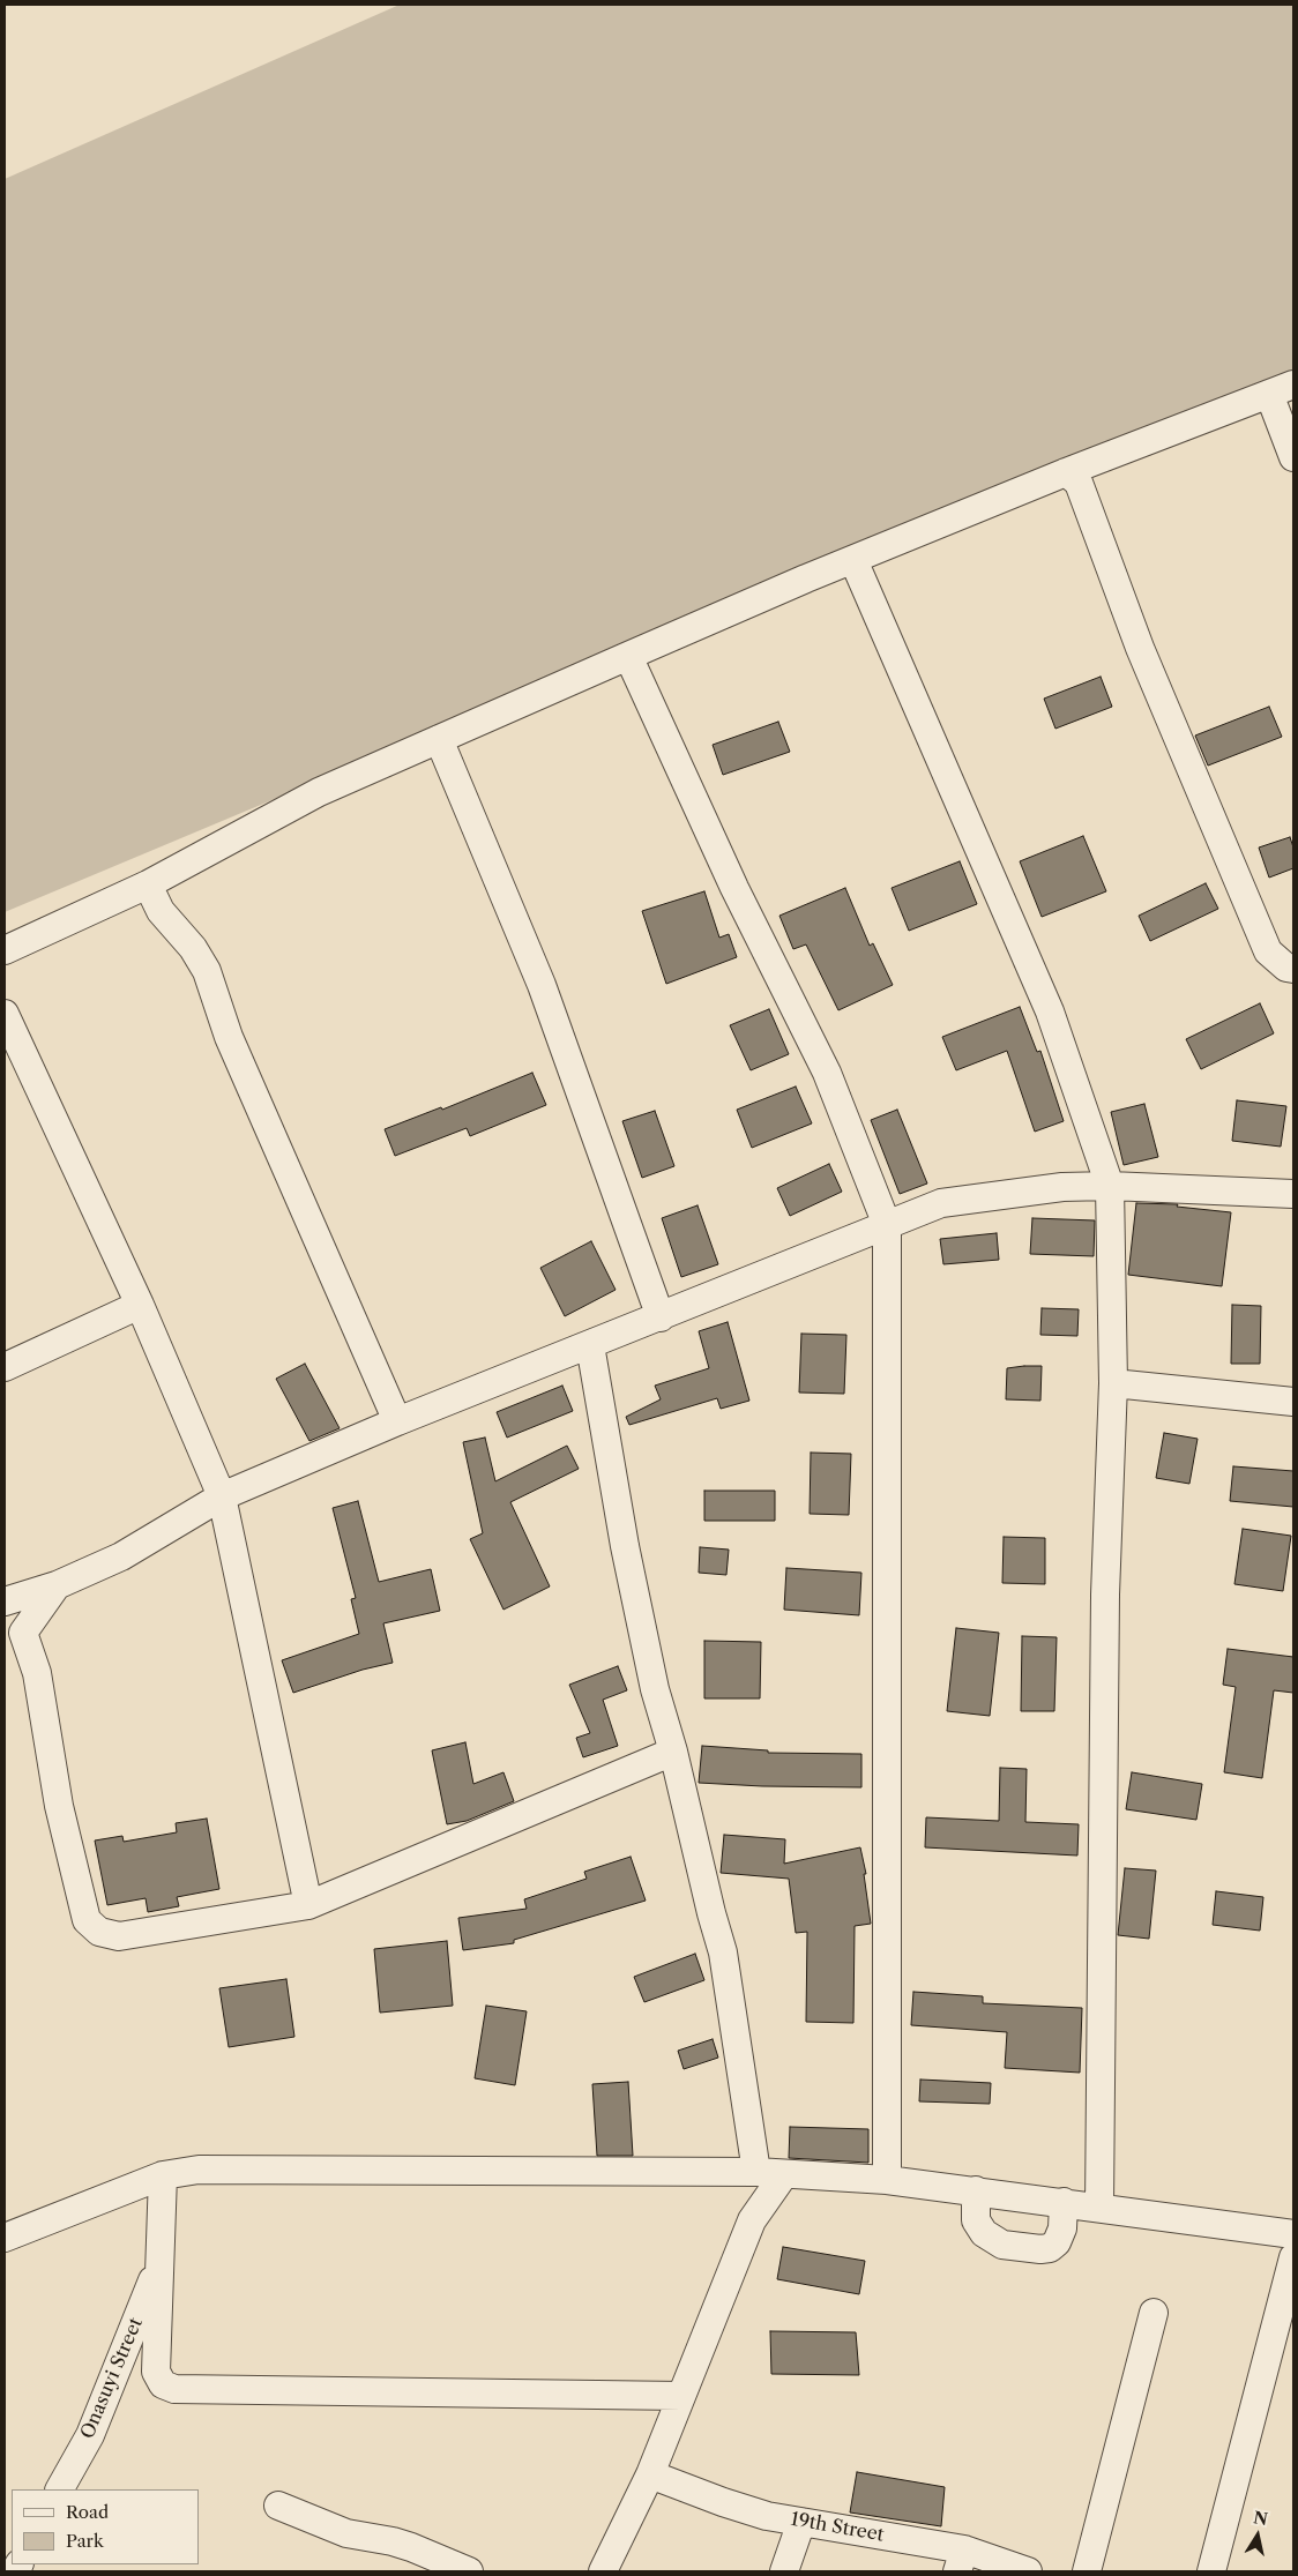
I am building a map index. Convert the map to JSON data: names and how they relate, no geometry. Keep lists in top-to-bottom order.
{
  "streets": {
    "street": ["Onasuyi Street", "19th Street"]
  },
  "legend": ["Road", "Park"],
  "north": "top"
}
